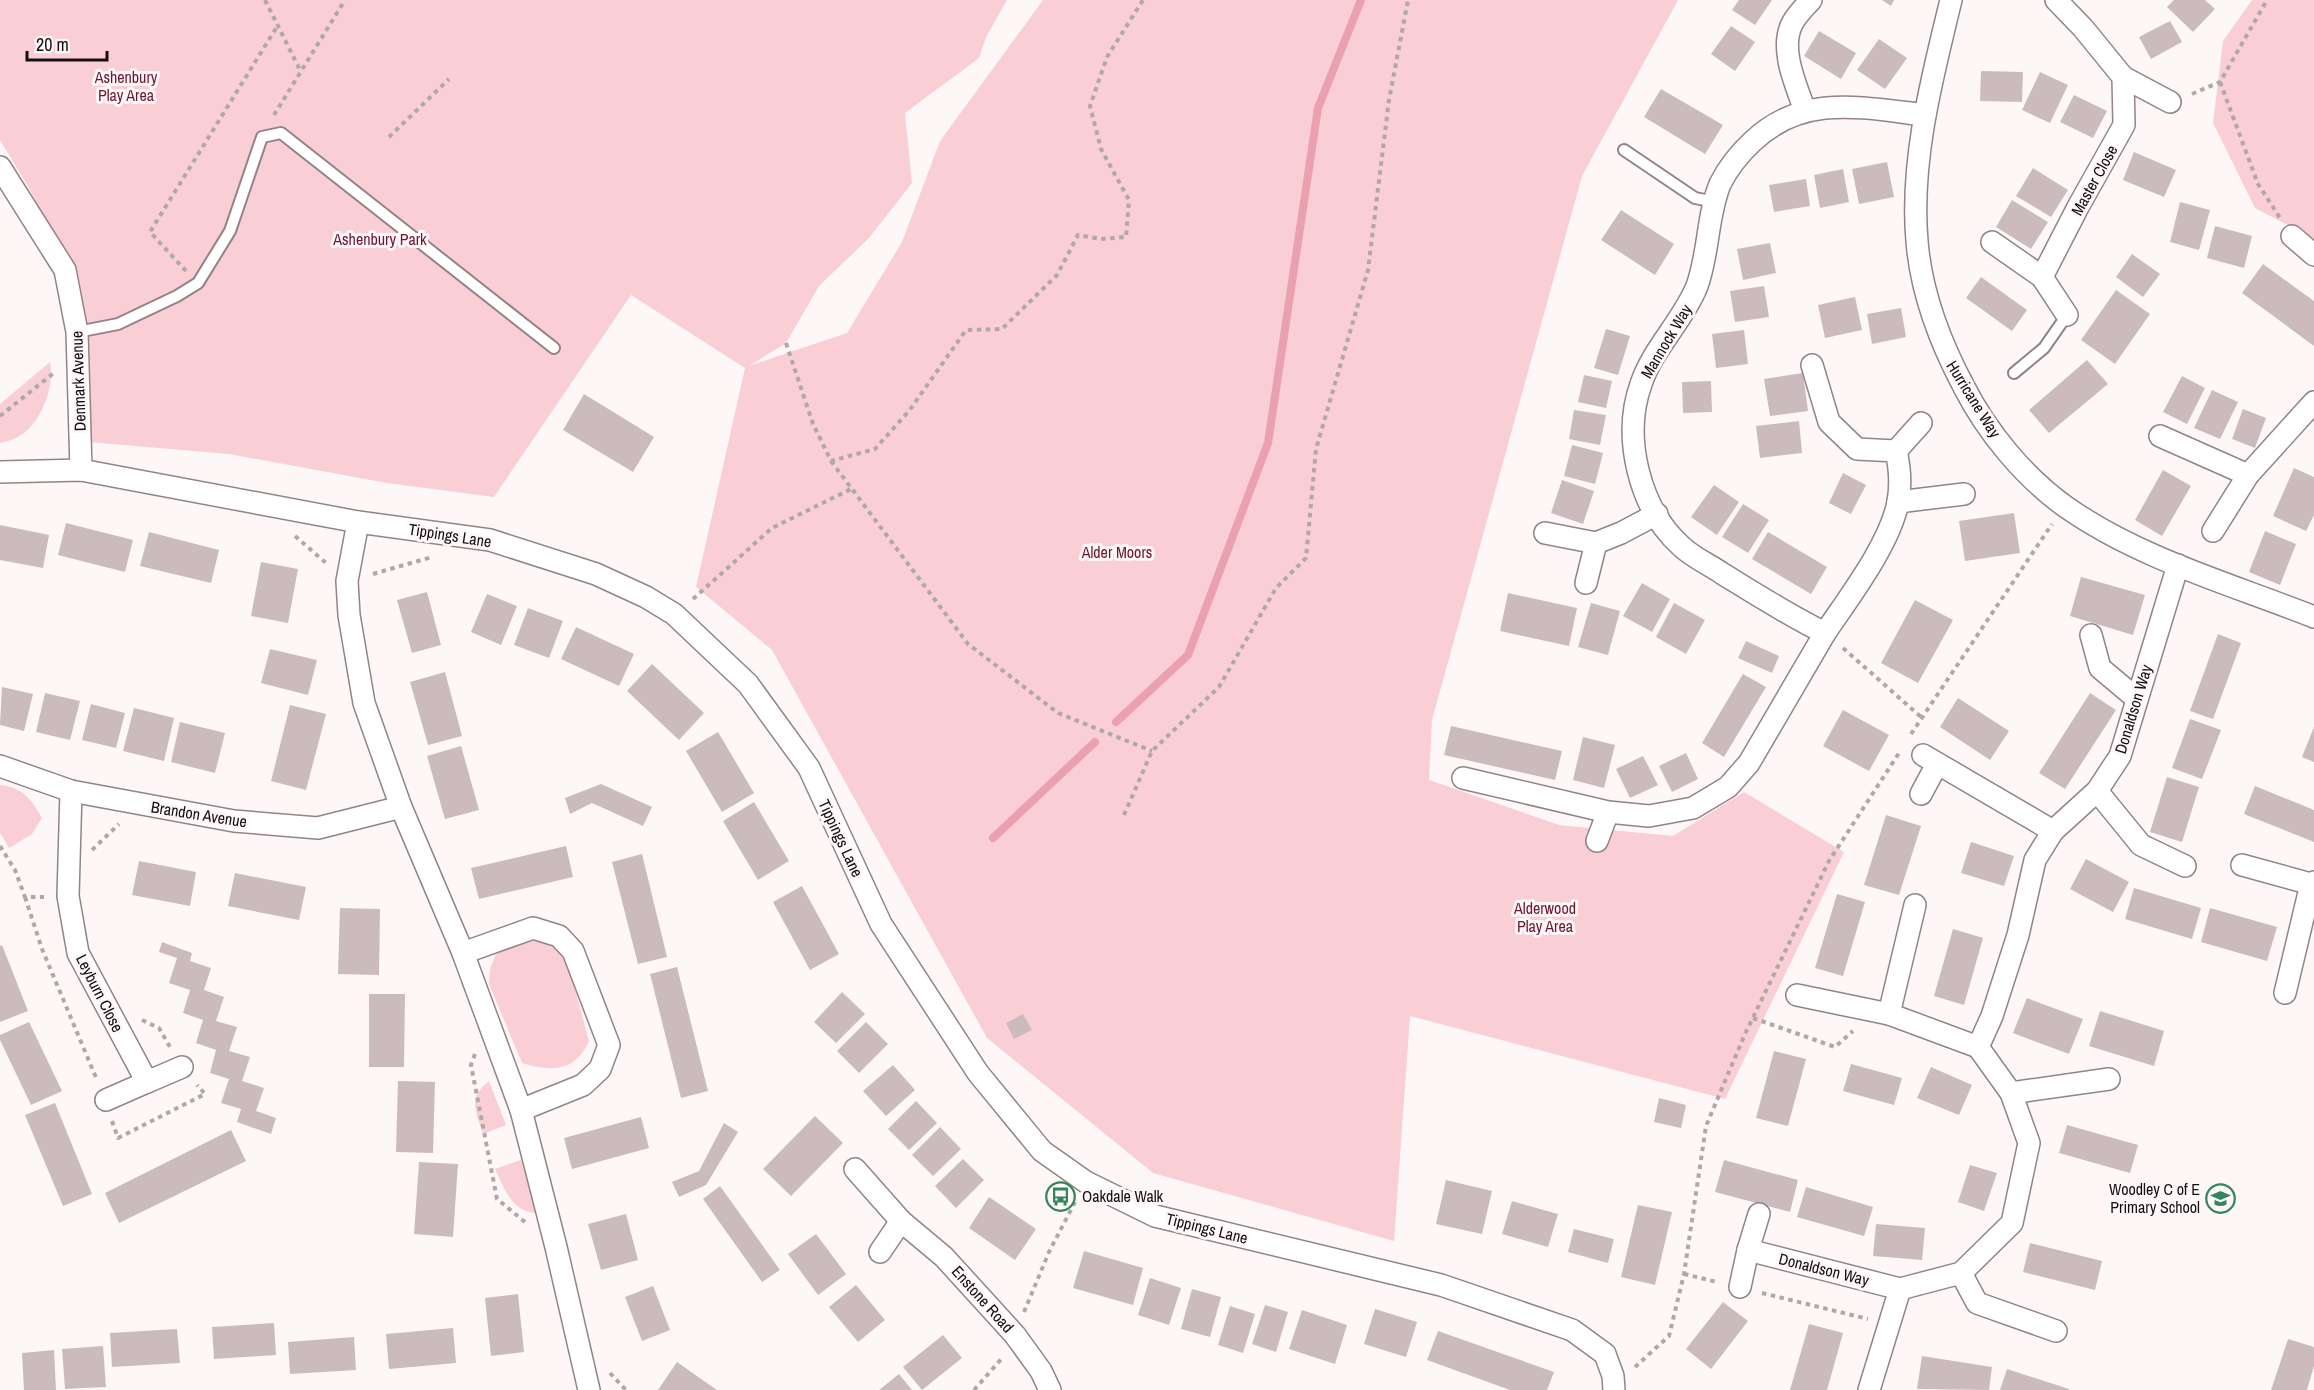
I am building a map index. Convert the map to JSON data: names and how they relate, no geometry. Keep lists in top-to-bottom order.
{
  "streets": {
    "street": [
      "Master Close",
      "Mannock Way",
      "Denmark Avenue",
      "Hurricane Way",
      "Tippings Lane",
      "Donaldson Way",
      "Brandon Avenue",
      "Leyburn Close",
      "Enstone Road"
    ]
  },
  "crossings": [
    ["Mannock Way", "Hurricane Way"],
    ["Denmark Avenue", "Tippings Lane"],
    ["Hurricane Way", "Donaldson Way"],
    ["Brandon Avenue", "Leyburn Close"]
  ],
  "parks": [
    "Ashenbury Play Area",
    "Ashenbury Park",
    "Alder Moors",
    "Alderwood Play Area"
  ],
  "places": {
    "bus stop": ["Oakdale Walk"],
    "school or university": ["Woodley C of E Primary School"]
  },
  "scale_bar": "20 m"
}
